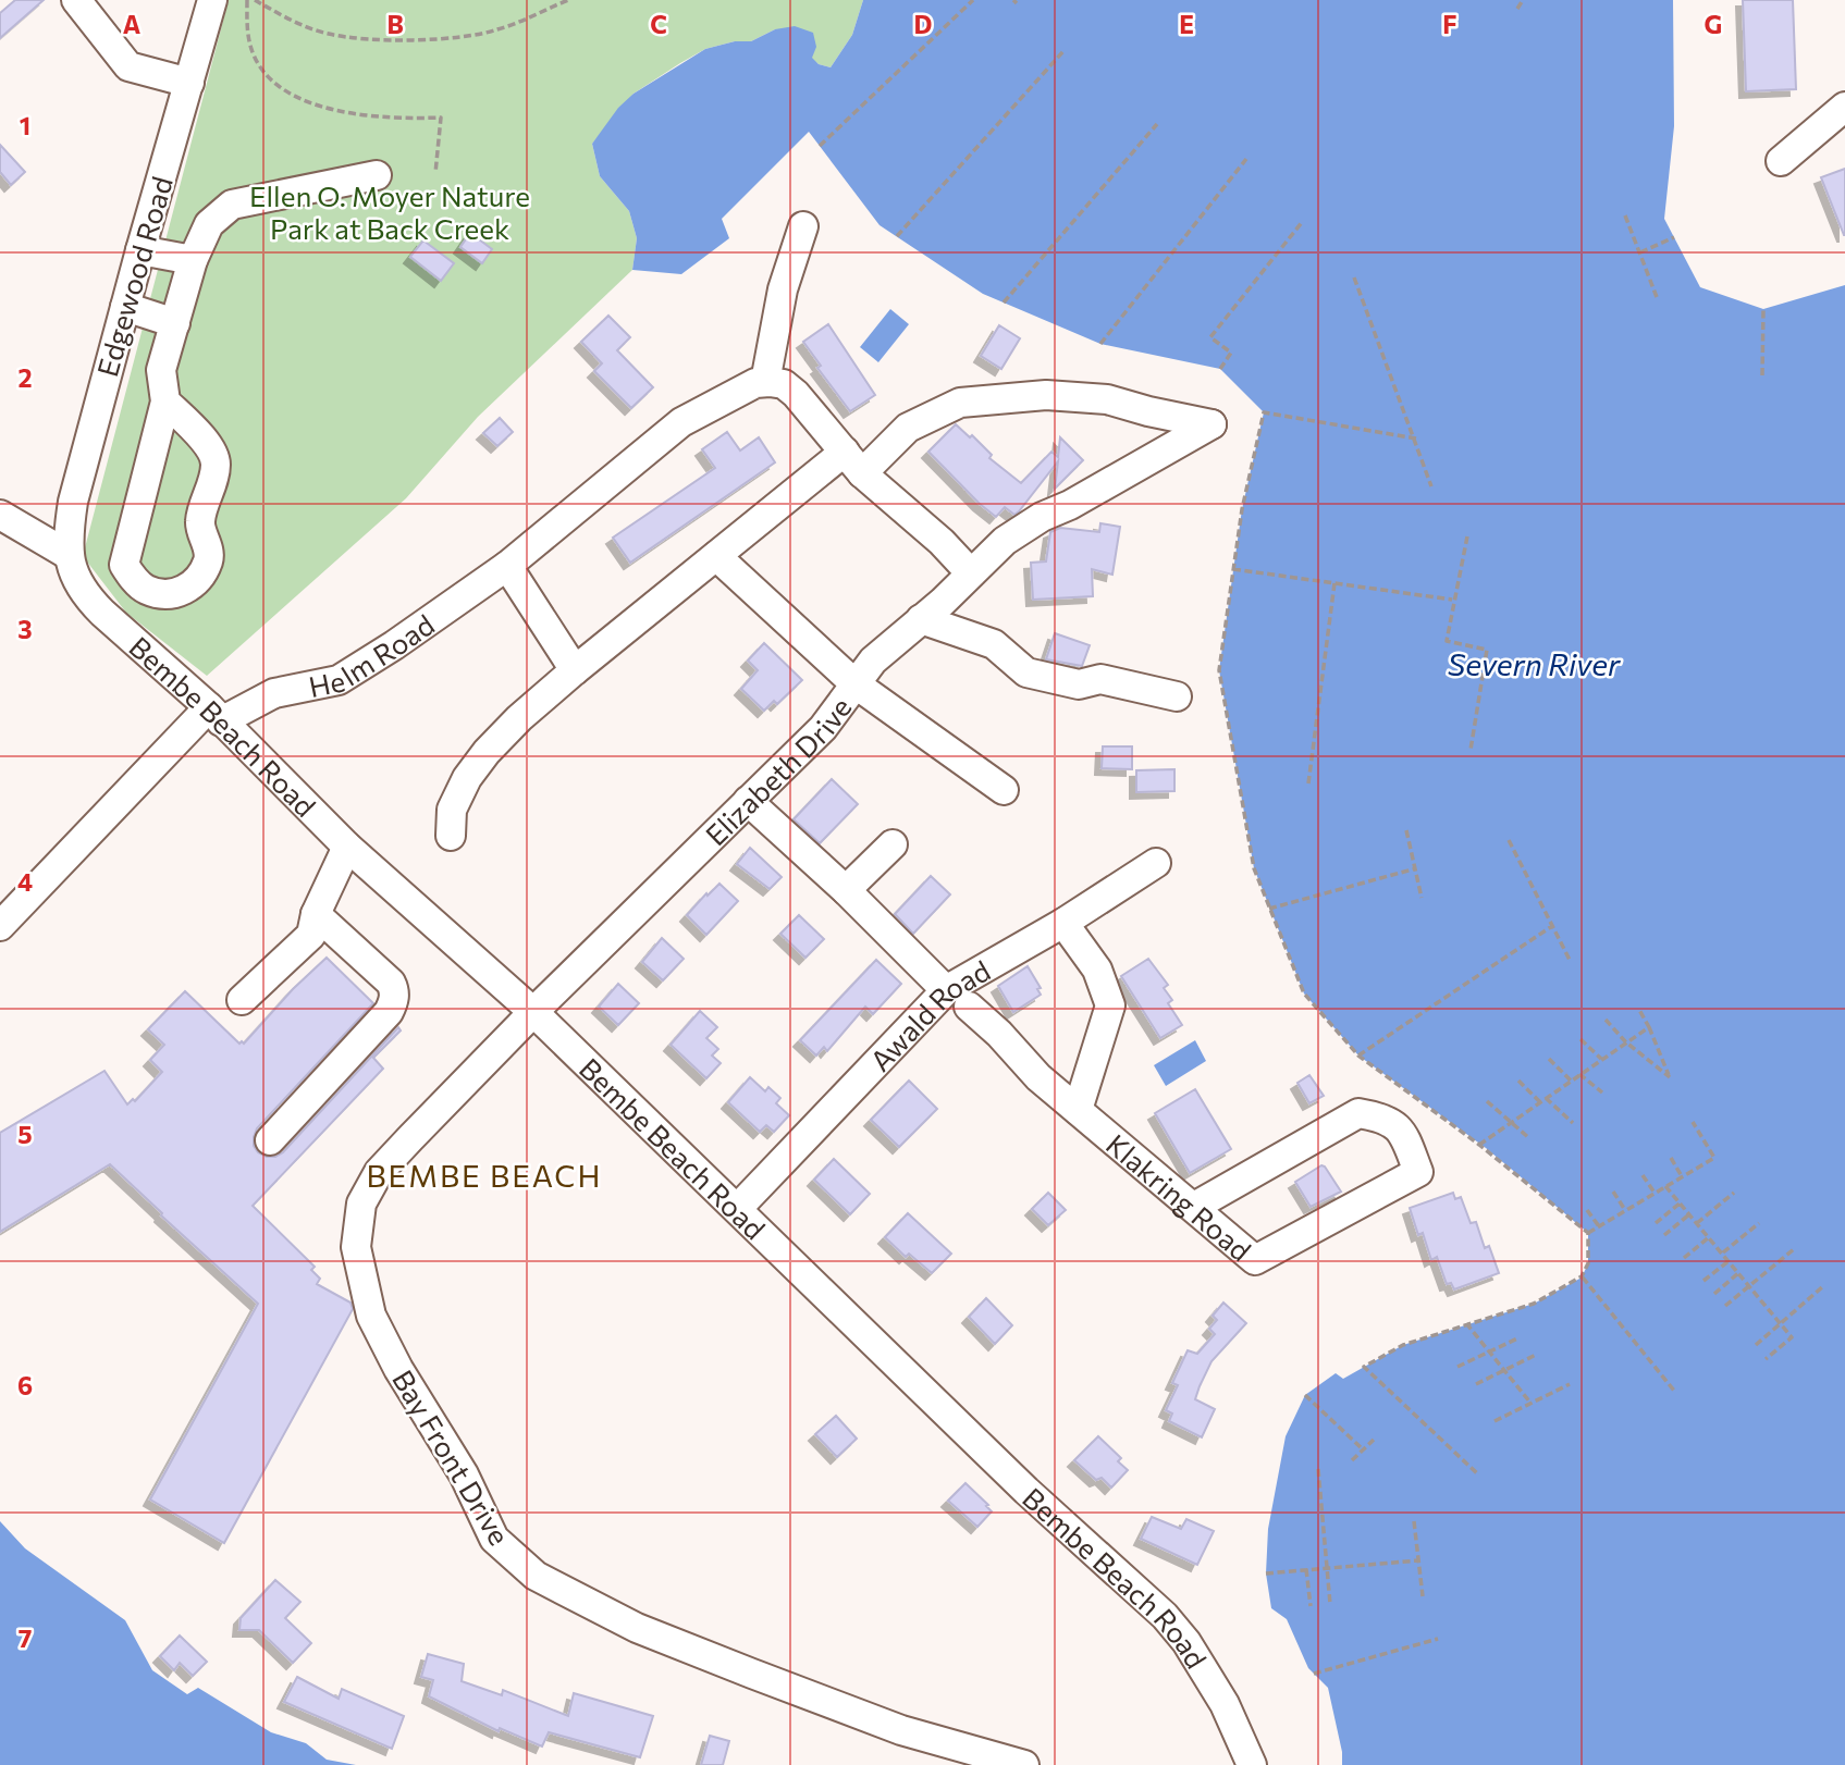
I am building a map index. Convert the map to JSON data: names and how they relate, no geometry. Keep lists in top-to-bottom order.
{
  "streets": {
    "street": [
      "Edgewood Road",
      "Helm Road",
      "Bembe Beach Road",
      "Elizabeth Drive",
      "Awald Road",
      "Klakring Road",
      "Bay Front Drive"
    ]
  },
  "crossings": [
    ["Edgewood Road", "Bembe Beach Road"],
    ["Helm Road", "Bembe Beach Road"],
    ["Bembe Beach Road", "Elizabeth Drive"],
    ["Bembe Beach Road", "Awald Road"],
    ["Bembe Beach Road", "Bay Front Drive"],
    ["Elizabeth Drive", "Klakring Road"],
    ["Elizabeth Drive", "Bay Front Drive"],
    ["Awald Road", "Klakring Road"]
  ],
  "districts": ["BEMBE BEACH"],
  "water": ["Severn River"],
  "parks": ["Ellen O. Moyer Nature Park at Back Creek"],
  "grid": {
    "columns": [
      "A",
      "B",
      "C",
      "D",
      "E",
      "F",
      "G"
    ],
    "rows": [
      "1",
      "2",
      "3",
      "4",
      "5",
      "6",
      "7"
    ]
  }
}
